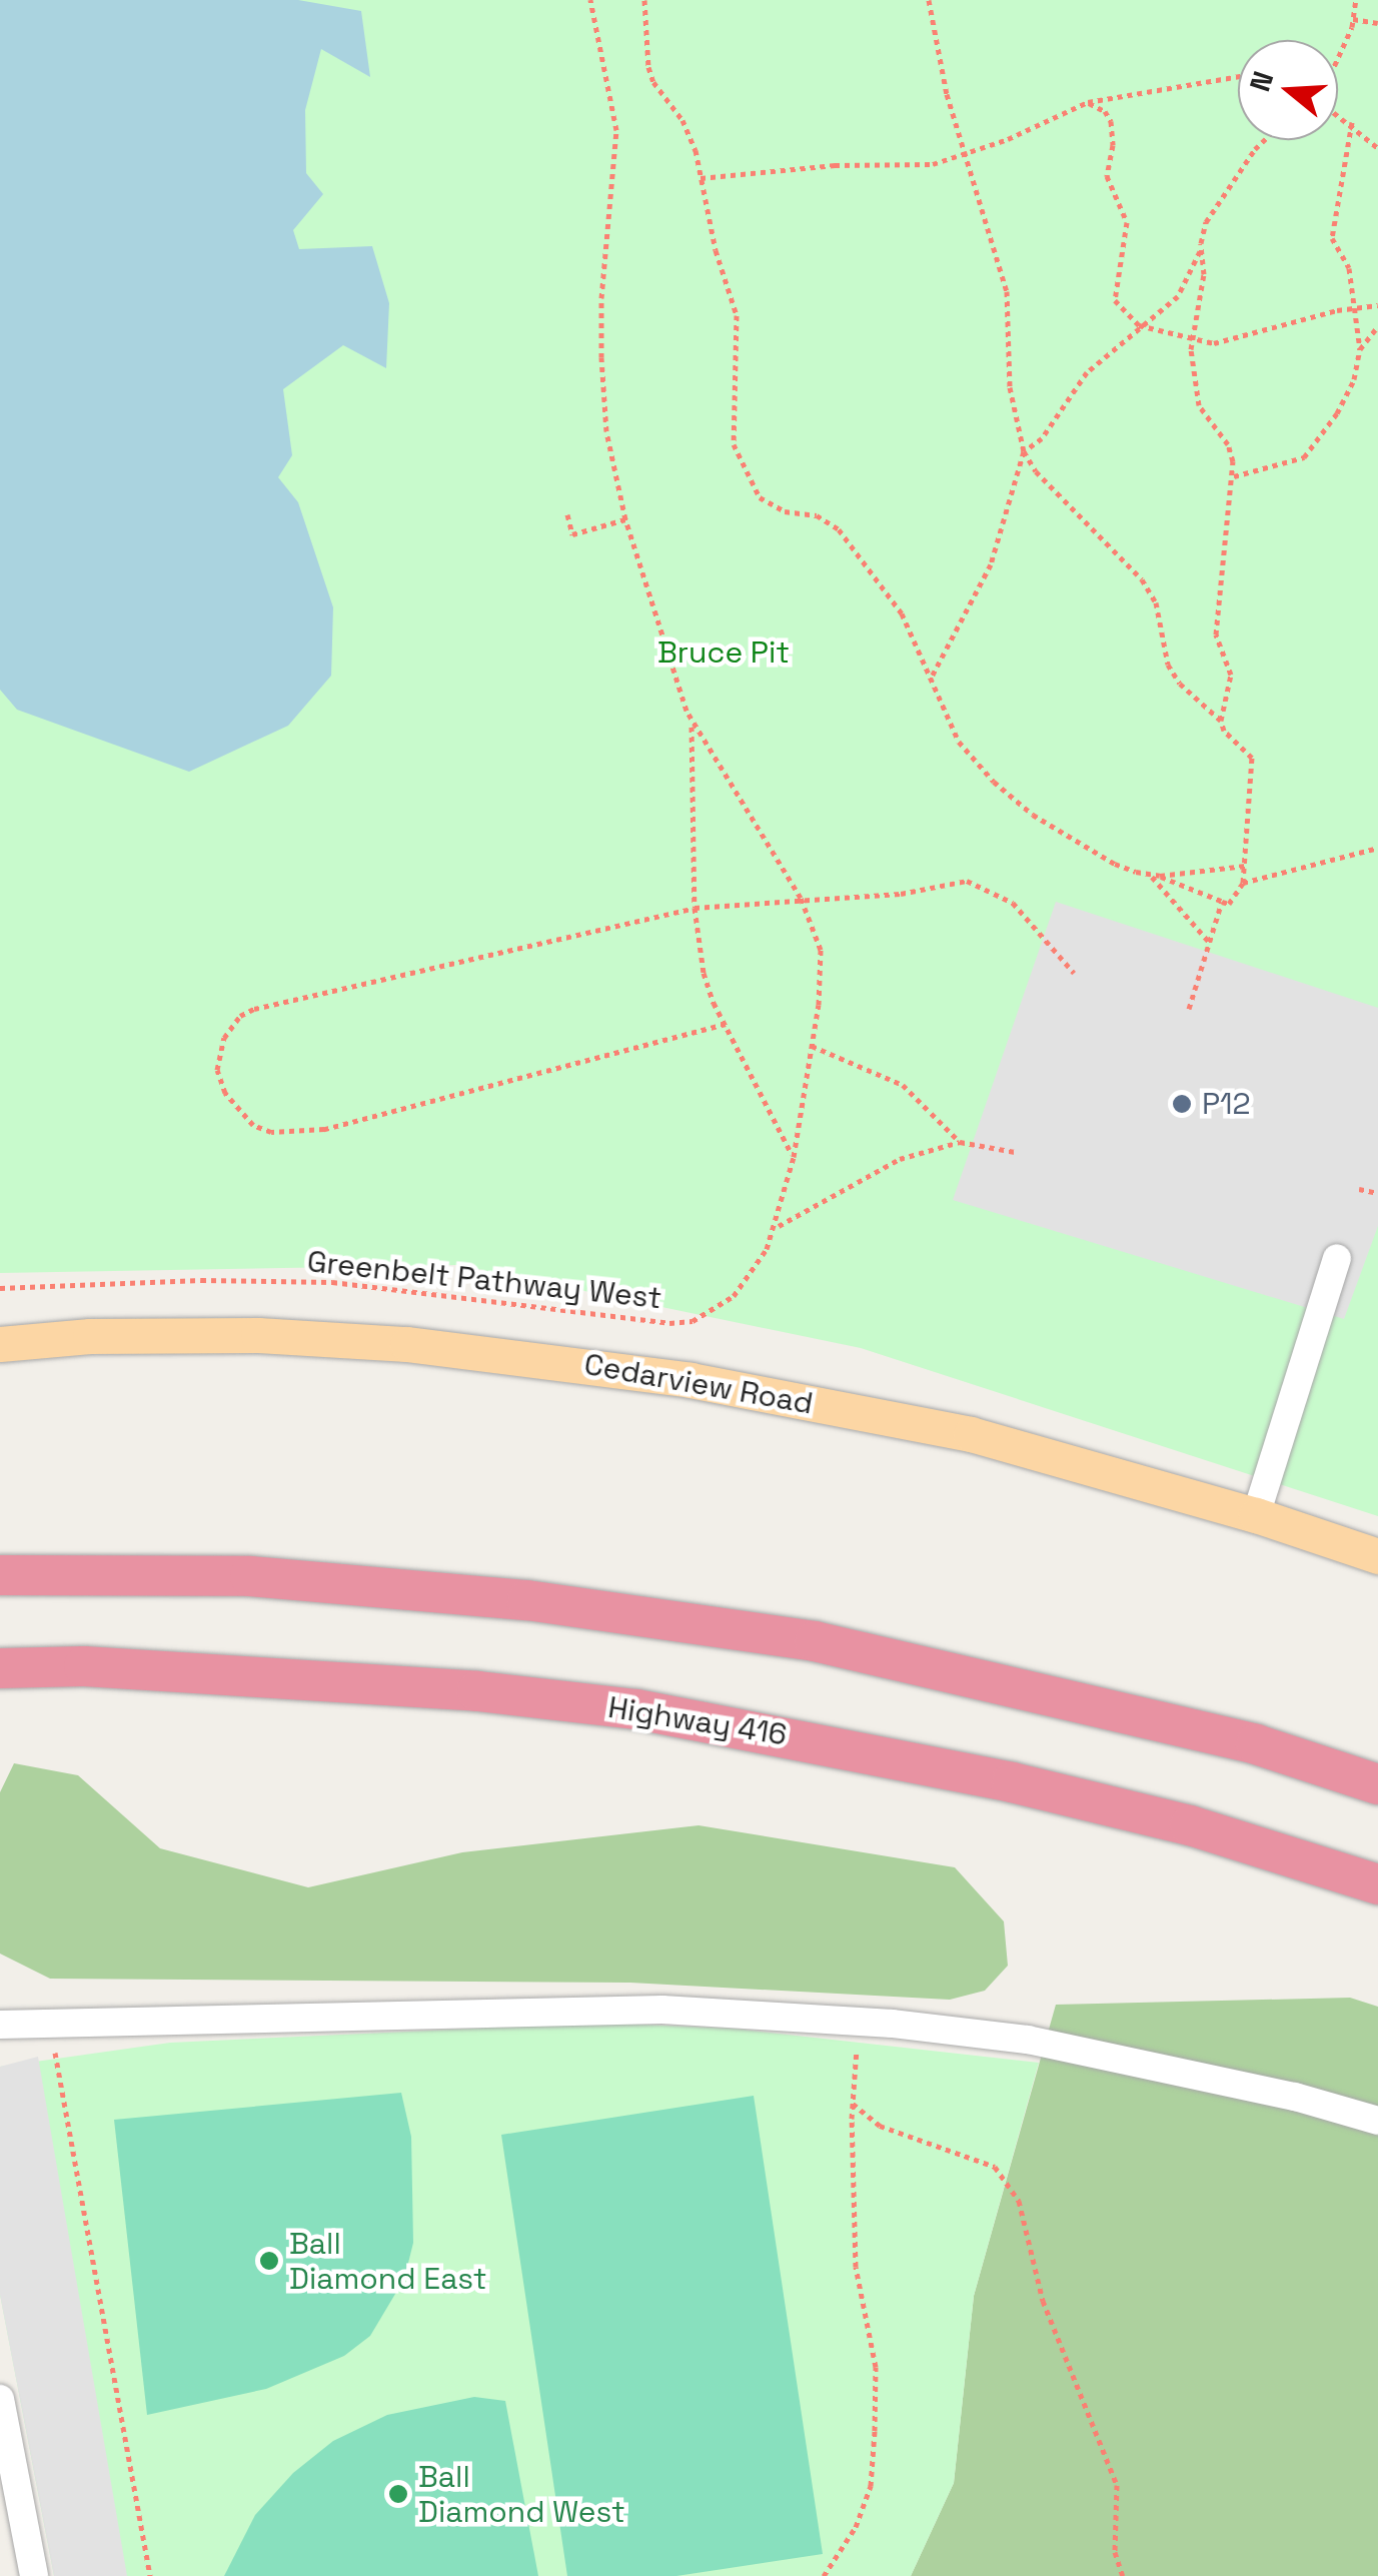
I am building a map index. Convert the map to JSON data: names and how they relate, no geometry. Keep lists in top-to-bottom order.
{
  "streets": {
    "highway": ["Highway 416"],
    "main road": ["Cedarview Road"],
    "path": ["Greenbelt Pathway West"]
  },
  "parks": ["Bruce Pit"],
  "places": ["P12", "Ball Diamond East", "Ball Diamond West"],
  "north": "left"
}
